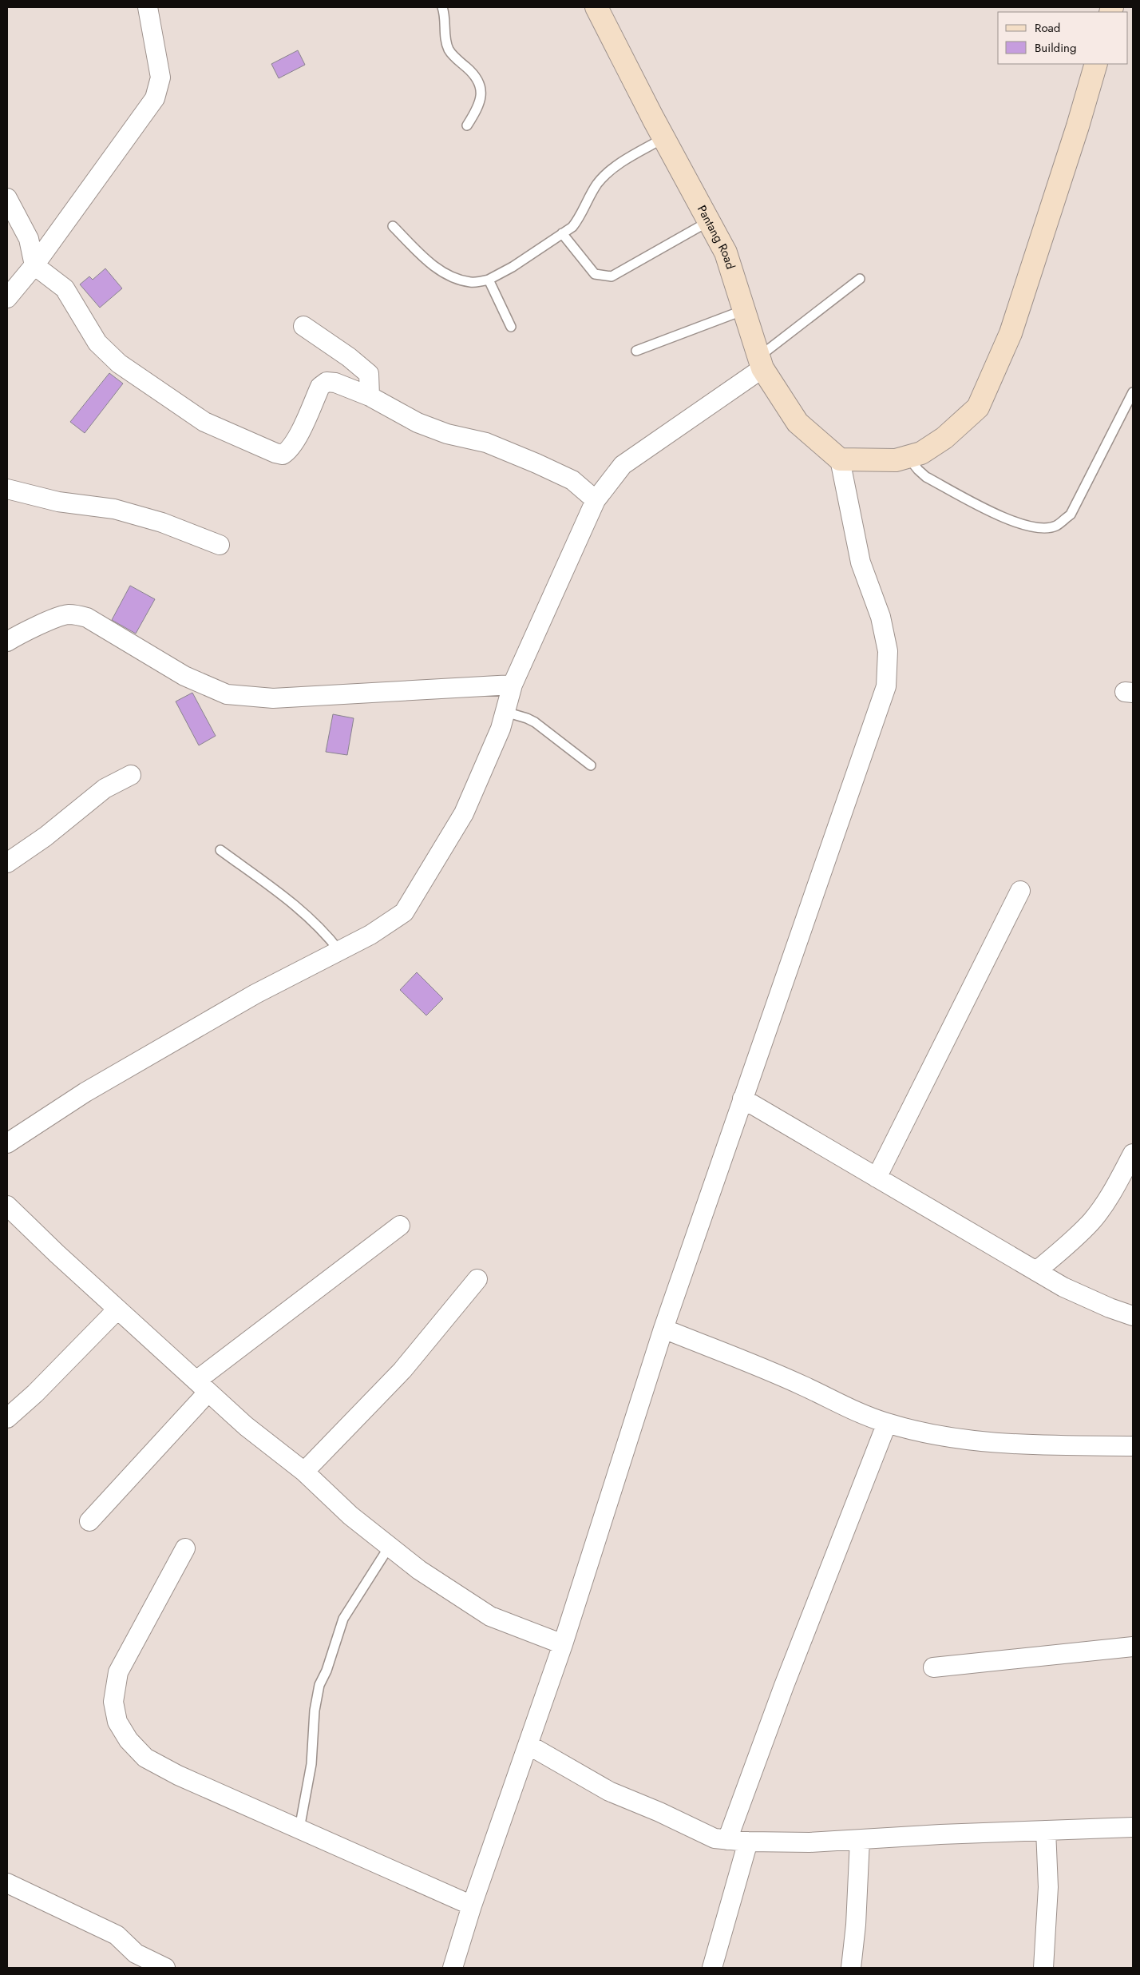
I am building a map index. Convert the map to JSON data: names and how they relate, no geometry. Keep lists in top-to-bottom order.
{
  "streets": {
    "street": ["Pantang Road"]
  },
  "legend": ["Road", "Building"]
}
